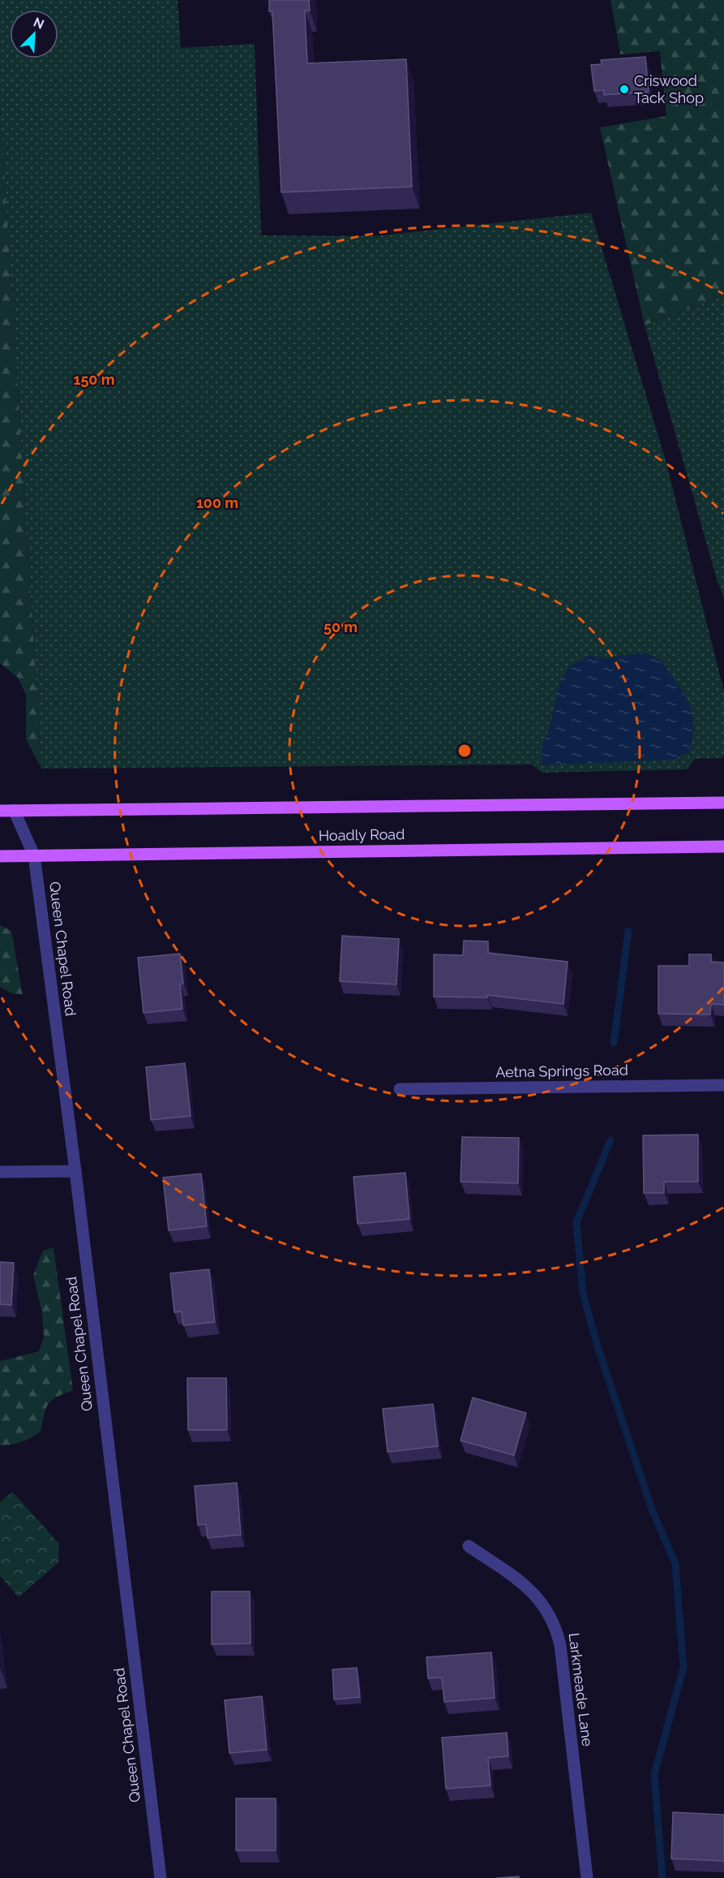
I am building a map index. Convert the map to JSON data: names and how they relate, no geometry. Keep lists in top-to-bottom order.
{
  "streets": {
    "main road": ["Hoadly Road"],
    "street": ["Queen Chapel Road", "Aetna Springs Road", "Larkmeade Lane"]
  },
  "crossings": [
    ["Hoadly Road", "Queen Chapel Road"]
  ],
  "places": ["Criswood Tack Shop"],
  "north": "top right",
  "rings": ["150 m", "100 m", "50 m"]
}
